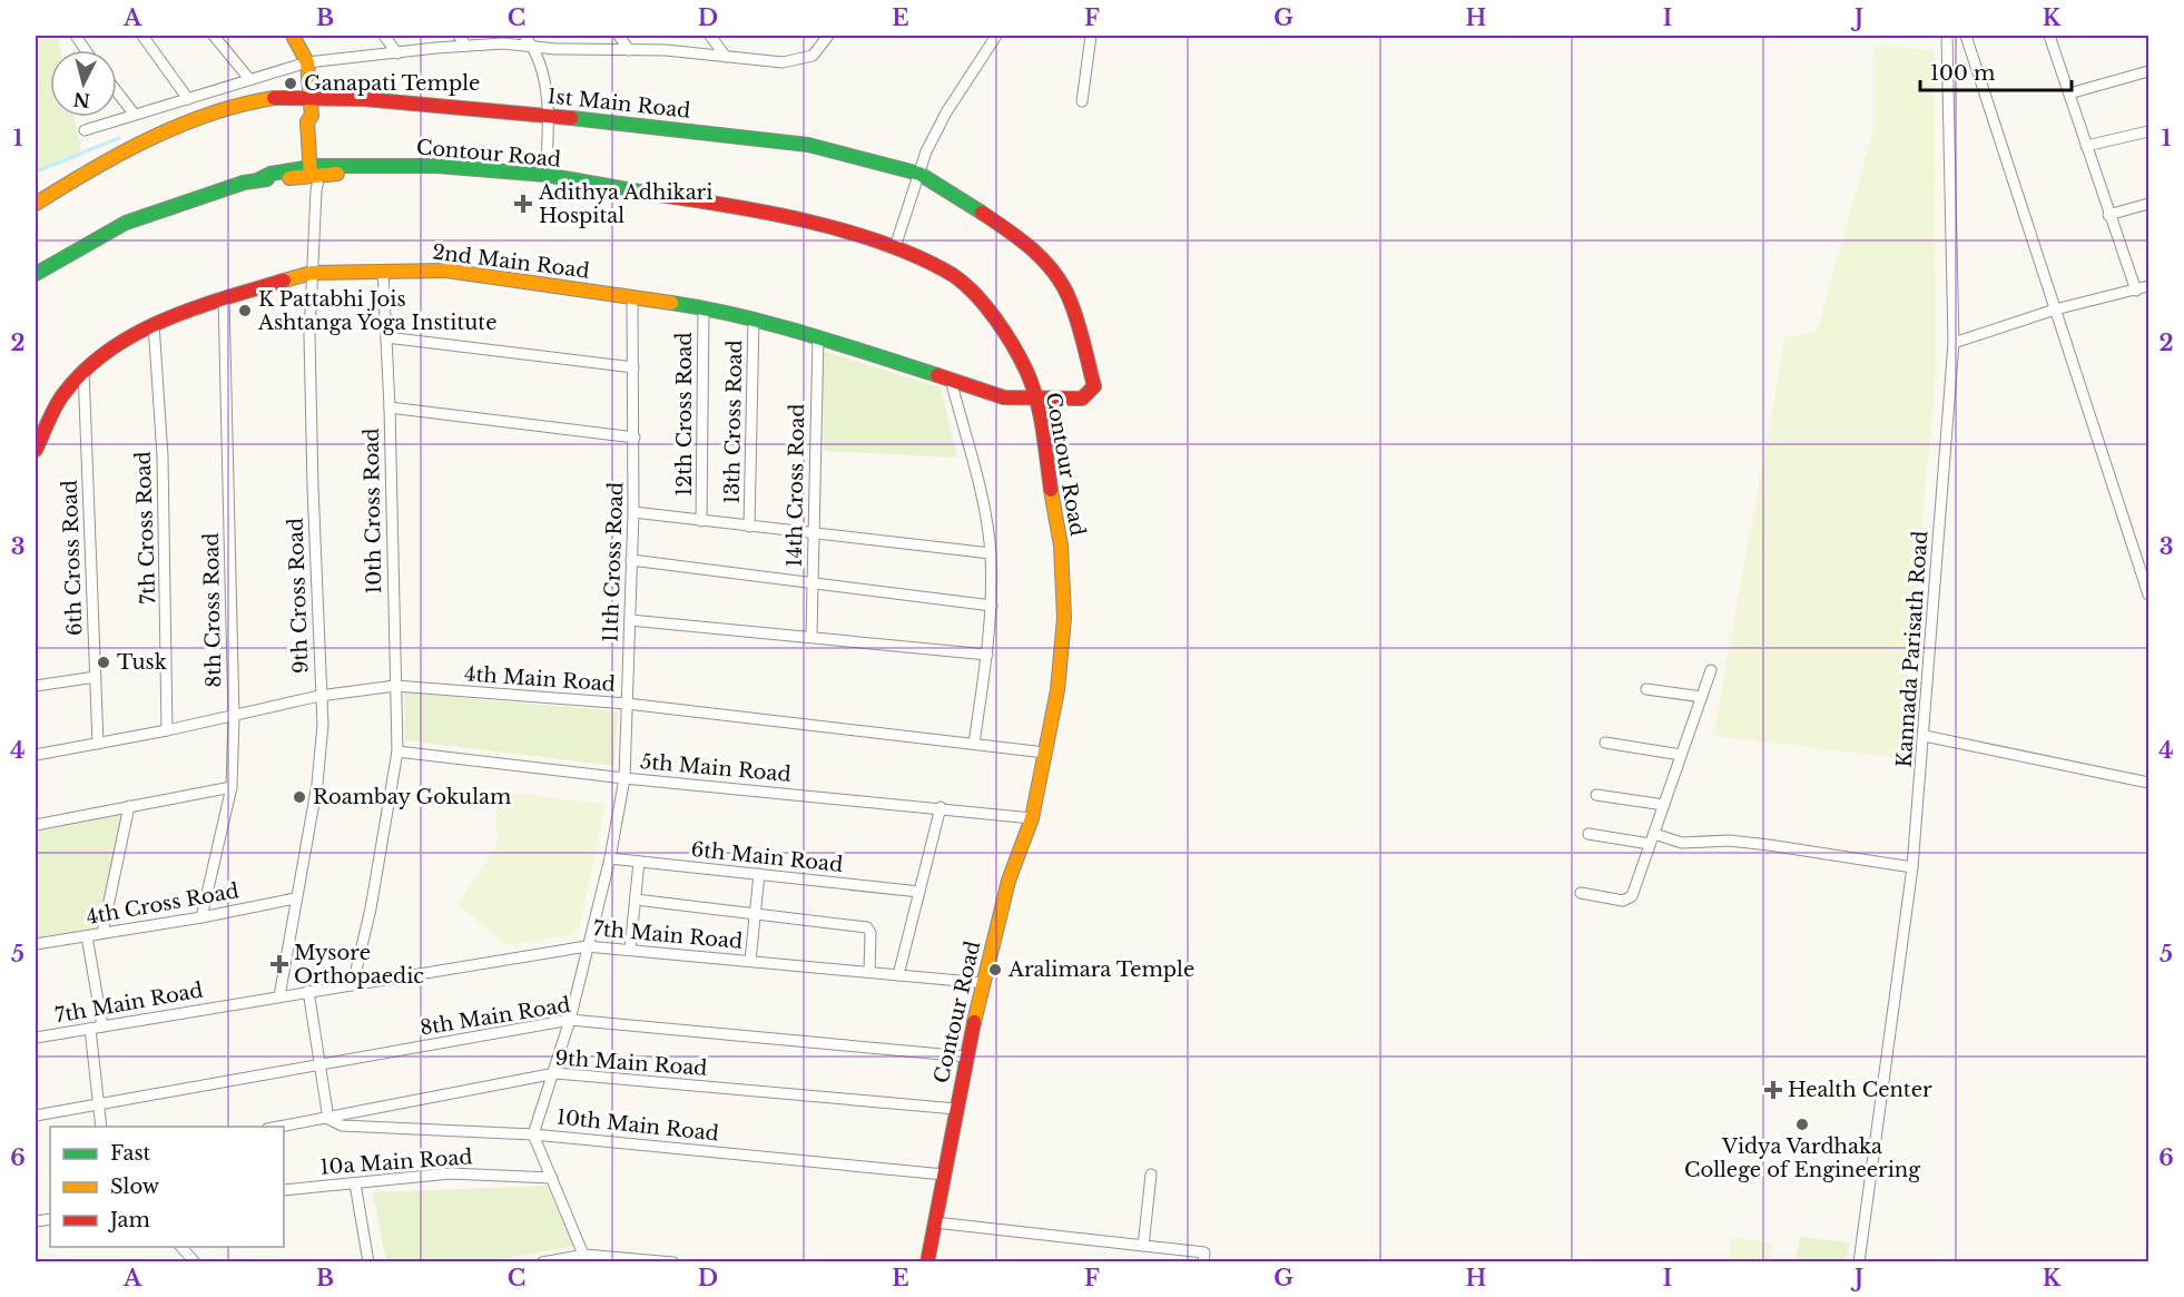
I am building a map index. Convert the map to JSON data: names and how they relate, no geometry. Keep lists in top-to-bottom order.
{
  "streets": {
    "street": [
      "1st Main Road",
      "Contour Road",
      "2nd Main Road",
      "12th Cross Road",
      "13th Cross Road",
      "14th Cross Road",
      "10th Cross Road",
      "7th Cross Road",
      "6th Cross Road",
      "11th Cross Road",
      "9th Cross Road",
      "8th Cross Road",
      "Kannada Parisath Road",
      "4th Main Road",
      "5th Main Road",
      "6th Main Road",
      "4th Cross Road",
      "7th Main Road",
      "8th Main Road",
      "9th Main Road",
      "10th Main Road",
      "10a Main Road"
    ]
  },
  "crossings": [
    ["1st Main Road", "Contour Road"],
    ["1st Main Road", "2nd Main Road"],
    ["Contour Road", "2nd Main Road"],
    ["Contour Road", "9th Cross Road"],
    ["Contour Road", "4th Main Road"],
    ["Contour Road", "5th Main Road"],
    ["Contour Road", "7th Main Road"],
    ["Contour Road", "8th Main Road"],
    ["Contour Road", "9th Main Road"],
    ["Contour Road", "10th Main Road"],
    ["2nd Main Road", "12th Cross Road"],
    ["2nd Main Road", "13th Cross Road"],
    ["2nd Main Road", "14th Cross Road"],
    ["2nd Main Road", "10th Cross Road"],
    ["2nd Main Road", "7th Cross Road"],
    ["2nd Main Road", "6th Cross Road"],
    ["2nd Main Road", "11th Cross Road"],
    ["2nd Main Road", "9th Cross Road"],
    ["2nd Main Road", "8th Cross Road"],
    ["10th Cross Road", "4th Main Road"],
    ["10th Cross Road", "5th Main Road"],
    ["10th Cross Road", "7th Main Road"],
    ["7th Cross Road", "4th Main Road"],
    ["6th Cross Road", "4th Main Road"],
    ["11th Cross Road", "4th Main Road"],
    ["11th Cross Road", "5th Main Road"],
    ["11th Cross Road", "6th Main Road"],
    ["11th Cross Road", "7th Main Road"],
    ["11th Cross Road", "8th Main Road"],
    ["11th Cross Road", "9th Main Road"],
    ["11th Cross Road", "10th Main Road"],
    ["9th Cross Road", "4th Main Road"],
    ["9th Cross Road", "4th Cross Road"],
    ["9th Cross Road", "7th Main Road"],
    ["8th Cross Road", "4th Main Road"],
    ["8th Cross Road", "4th Cross Road"],
    ["9th Main Road", "10th Main Road"]
  ],
  "places": {
    "other": [
      "Ganapati Temple",
      "K Pattabhi Jois Ashtanga Yoga Institute",
      "Tusk",
      "Roambay Gokulam",
      "Aralimara Temple",
      "Vidya Vardhaka College of Engineering"
    ],
    "health": ["Adithya Adhikari Hospital", "Mysore Orthopaedic", "Health Center"]
  },
  "legend": ["Fast", "Slow", "Jam"],
  "scale_bar": "100 m",
  "north": "bottom",
  "grid": {
    "columns": [
      "A",
      "B",
      "C",
      "D",
      "E",
      "F",
      "G",
      "H",
      "I",
      "J",
      "K"
    ],
    "rows": [
      "1",
      "2",
      "3",
      "4",
      "5",
      "6"
    ]
  }
}
